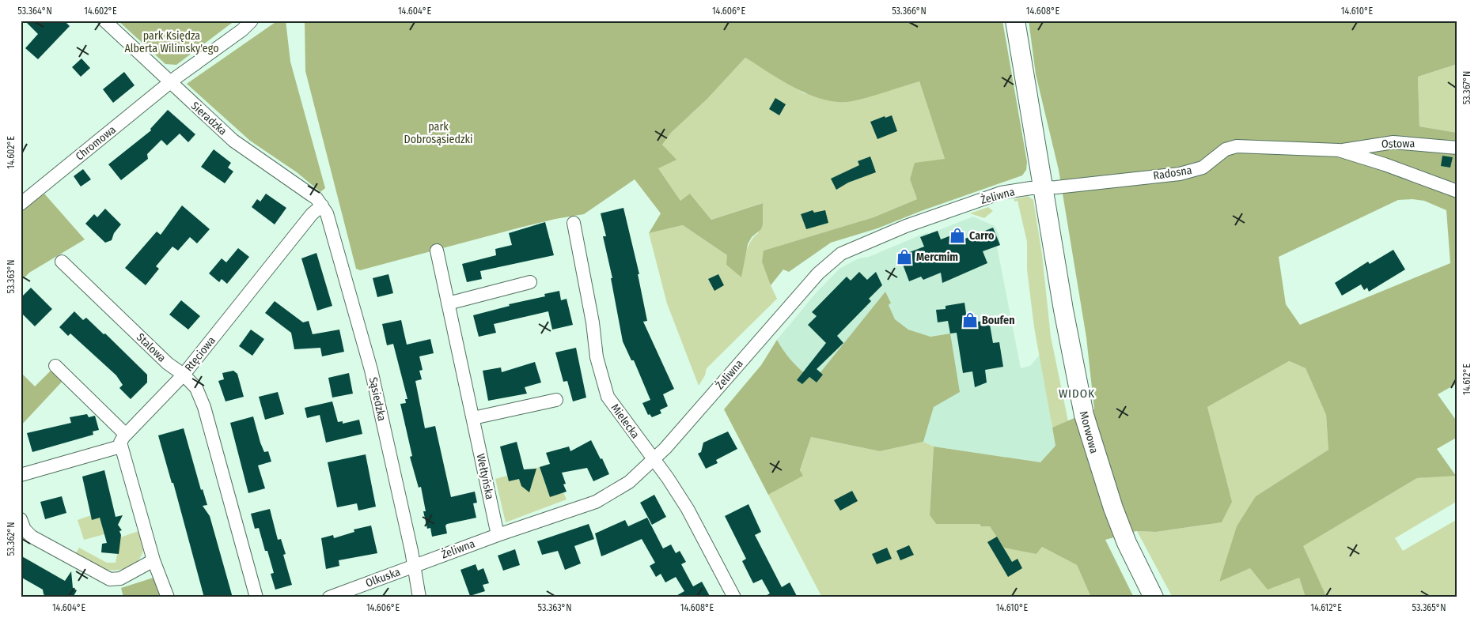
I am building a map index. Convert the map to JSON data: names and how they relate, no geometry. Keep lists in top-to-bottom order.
{
  "streets": {
    "main road": ["Morwowa"],
    "street": [
      "Sieradzka",
      "Chromowa",
      "Ostowa",
      "Radosna",
      "Żeliwna",
      "Stalowa",
      "Rtęciowa",
      "Sąsiedzka",
      "Mielecka",
      "Wełtyńska",
      "Olkuska"
    ]
  },
  "crossings": [
    ["Sieradzka", "Chromowa"],
    ["Sieradzka", "Rtęciowa"],
    ["Sieradzka", "Sąsiedzka"],
    ["Ostowa", "Radosna"],
    ["Radosna", "Żeliwna"],
    ["Radosna", "Morwowa"],
    ["Żeliwna", "Sąsiedzka"],
    ["Żeliwna", "Mielecka"],
    ["Żeliwna", "Morwowa"],
    ["Żeliwna", "Wełtyńska"],
    ["Żeliwna", "Olkuska"],
    ["Stalowa", "Rtęciowa"],
    ["Rtęciowa", "Sąsiedzka"],
    ["Sąsiedzka", "Olkuska"]
  ],
  "districts": ["WIDOK"],
  "parks": ["park Księdza Alberta Wilimsky'ego", "park Dobrosąsiedzki"],
  "places": {
    "shop": ["Carro", "Mercmim", "Boufen"]
  },
  "coordinates": [
    "53.364°N",
    "14.602°E",
    "14.604°E",
    "14.606°E",
    "53.366°N",
    "14.608°E",
    "14.610°E",
    "53.367°N",
    "53.363°N",
    "14.612°E",
    "53.362°N",
    "53.365°N"
  ]
}
